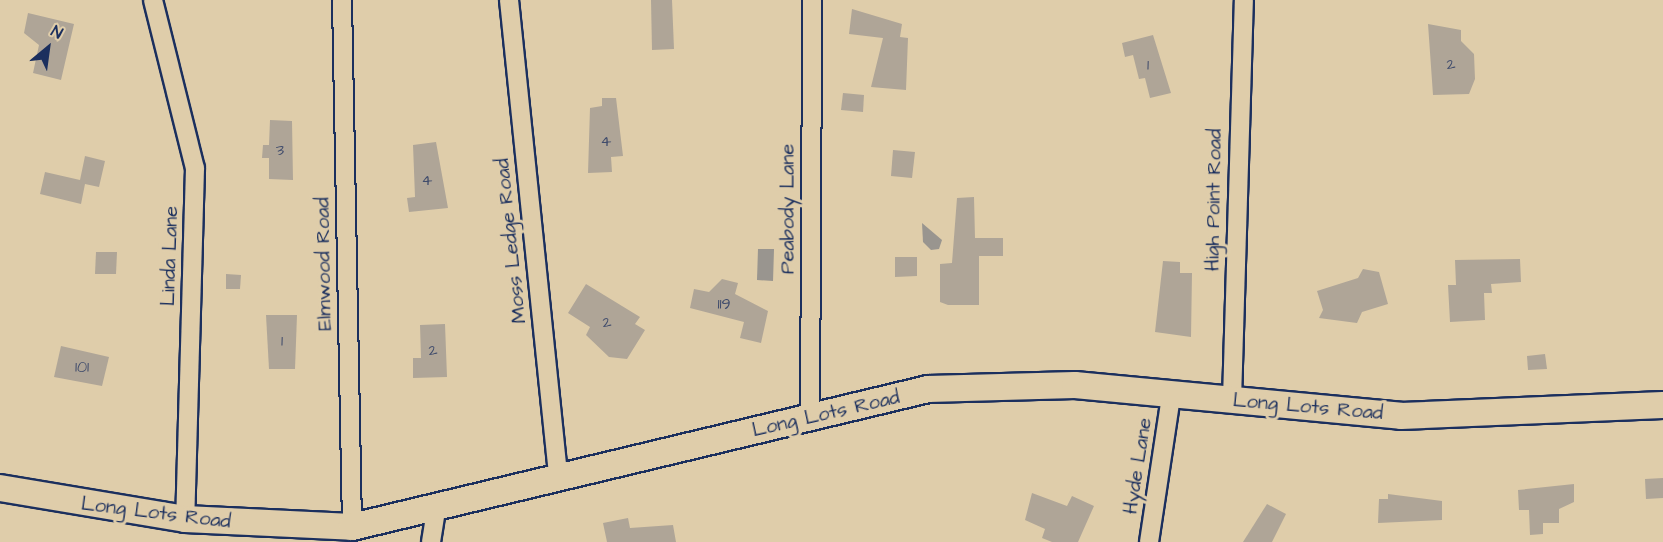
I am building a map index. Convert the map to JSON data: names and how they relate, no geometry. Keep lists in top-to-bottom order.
{
  "streets": {
    "main road": ["Long Lots Road"],
    "street": [
      "High Point Road",
      "Peabody Lane",
      "Moss Ledge Road",
      "Linda Lane",
      "Elmwood Road",
      "Hyde Lane"
    ]
  },
  "crossings": [
    ["High Point Road", "Long Lots Road"],
    ["Peabody Lane", "Long Lots Road"],
    ["Moss Ledge Road", "Long Lots Road"],
    ["Linda Lane", "Long Lots Road"],
    ["Elmwood Road", "Long Lots Road"],
    ["Long Lots Road", "Hyde Lane"]
  ],
  "house_numbers": [
    "2",
    "1",
    "4",
    "3",
    "4",
    "119",
    "2",
    "1",
    "2",
    "101"
  ],
  "north": "top right"
}
